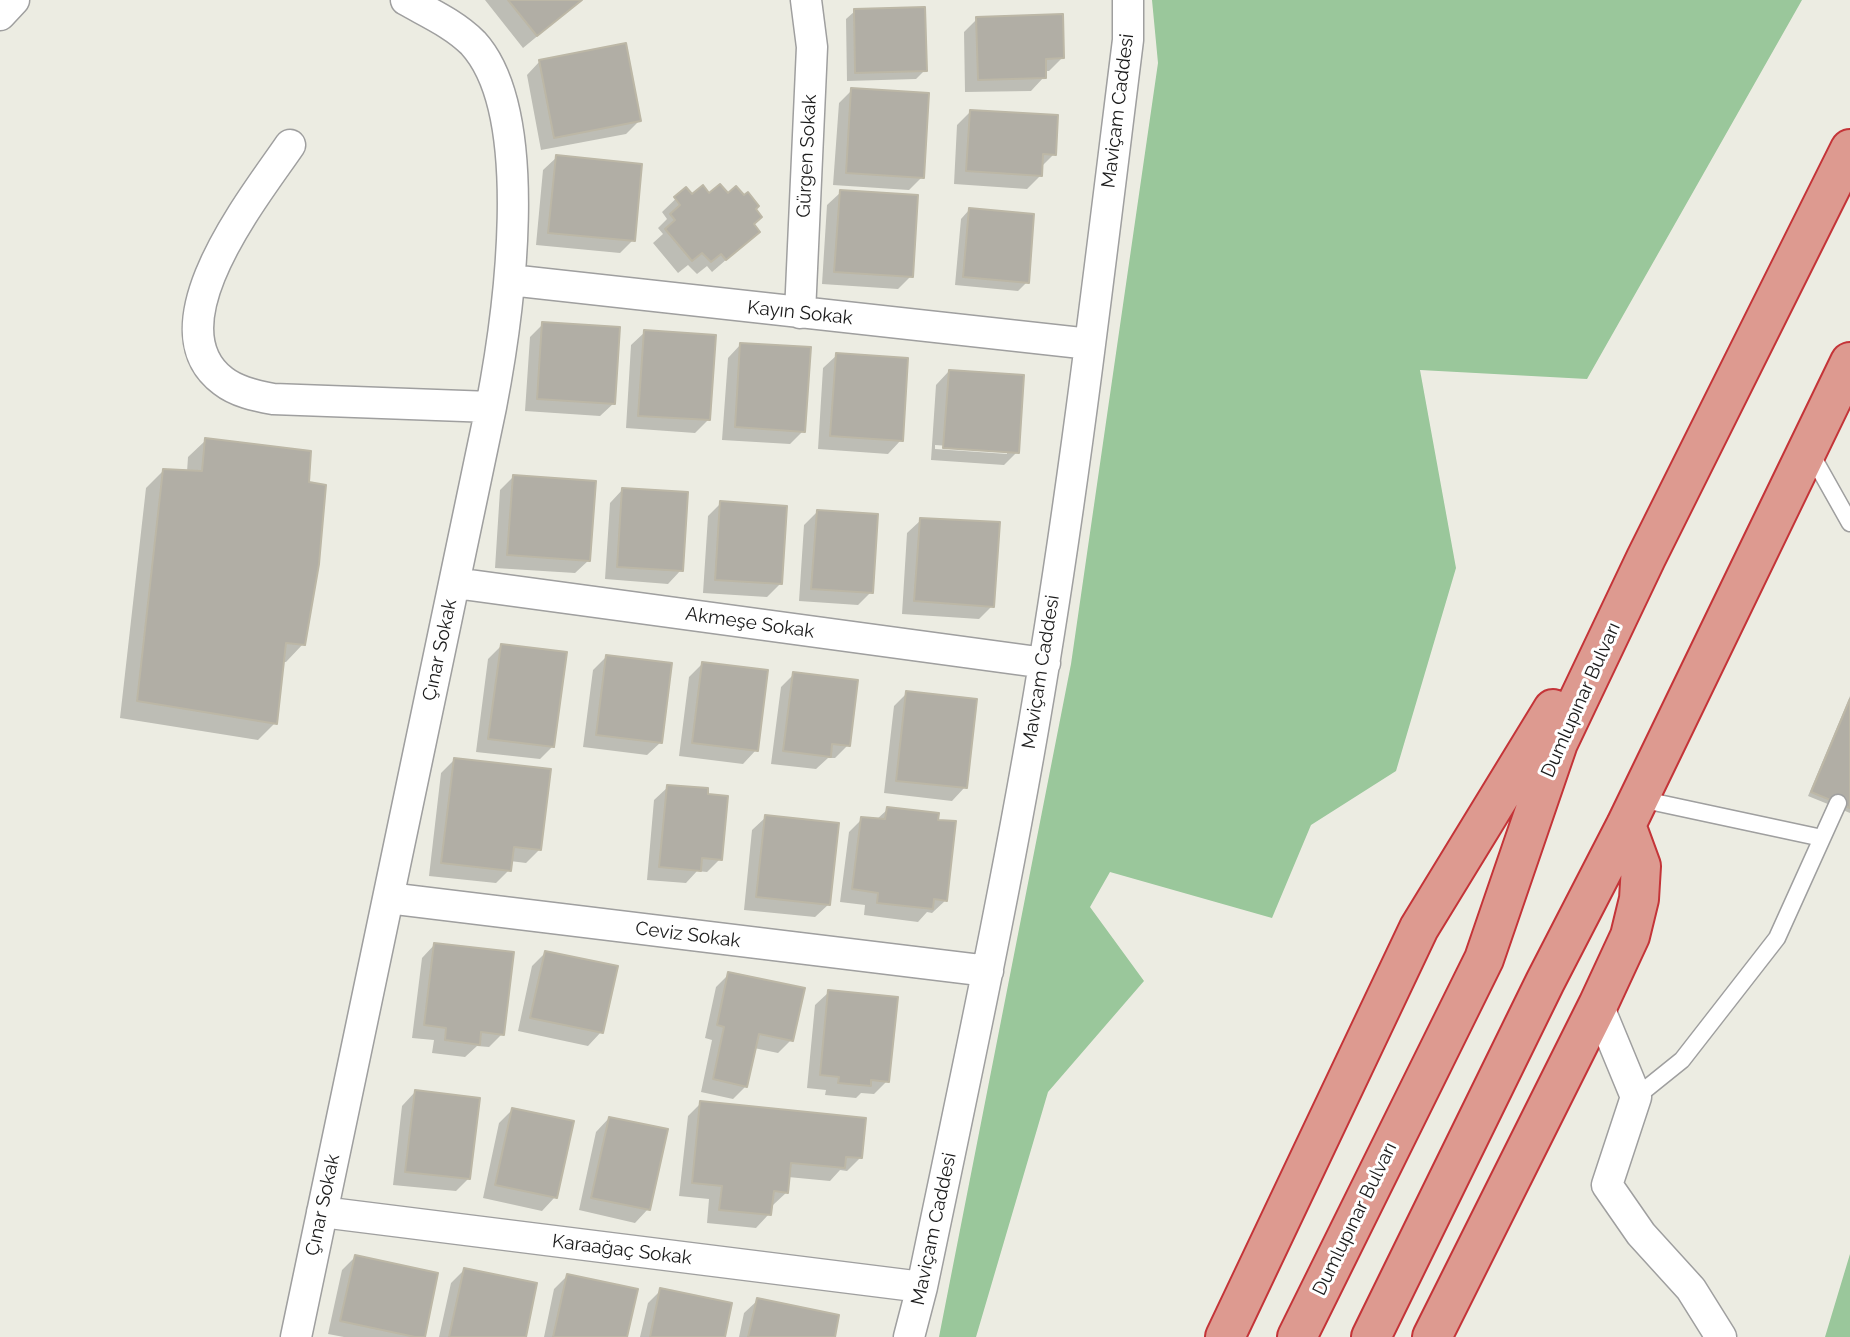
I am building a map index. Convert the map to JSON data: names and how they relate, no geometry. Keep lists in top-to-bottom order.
{
  "streets": {
    "highway": ["Dumlupınar Bulvarı"],
    "street": [
      "Maviçam Caddesi",
      "Gürgen Sokak",
      "Kayın Sokak",
      "Akmeşe Sokak",
      "Çınar Sokak",
      "Ceviz Sokak",
      "Karaağaç Sokak"
    ]
  },
  "crossings": [
    ["Maviçam Caddesi", "Kayın Sokak"],
    ["Maviçam Caddesi", "Akmeşe Sokak"],
    ["Maviçam Caddesi", "Ceviz Sokak"],
    ["Maviçam Caddesi", "Karaağaç Sokak"],
    ["Gürgen Sokak", "Kayın Sokak"],
    ["Kayın Sokak", "Çınar Sokak"],
    ["Akmeşe Sokak", "Çınar Sokak"],
    ["Çınar Sokak", "Ceviz Sokak"],
    ["Çınar Sokak", "Karaağaç Sokak"]
  ]
}
